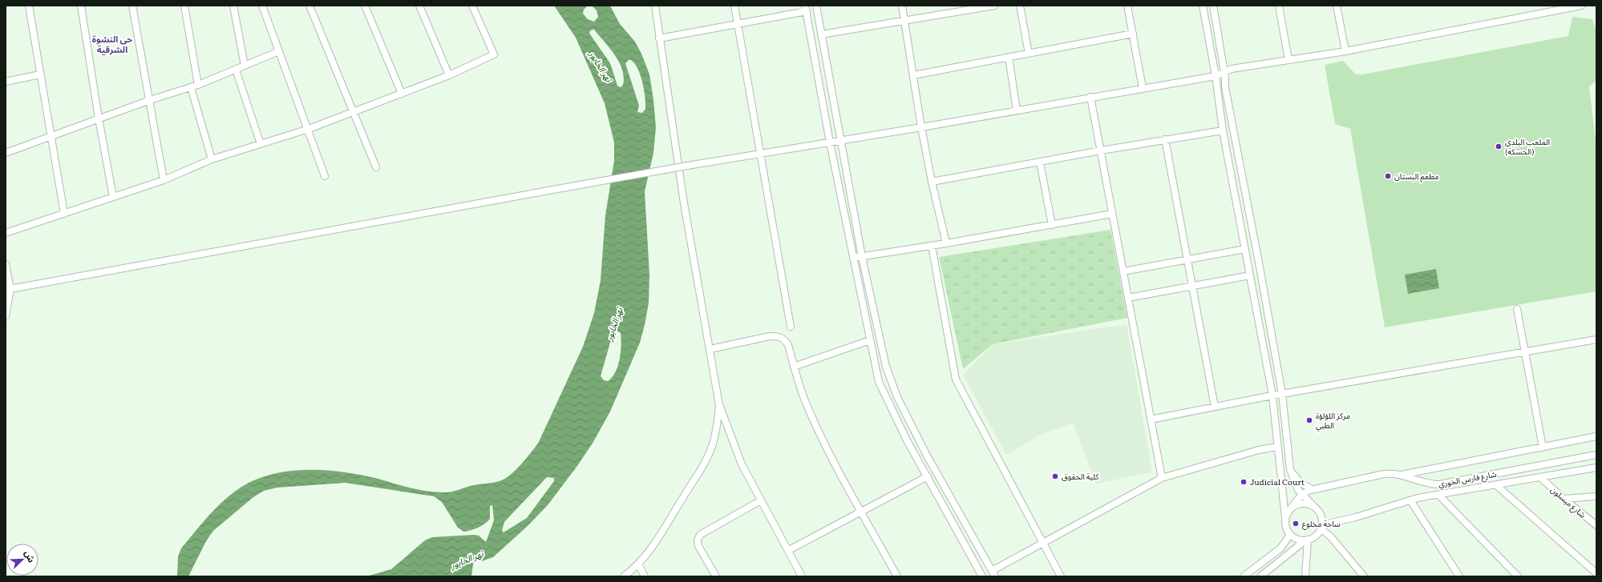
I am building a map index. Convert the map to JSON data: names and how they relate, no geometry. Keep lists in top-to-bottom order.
{
  "streets": {
    "street": ["شارع فارس الخوري", "شارع ميسلون"]
  },
  "districts": ["حي النشوة الشرقية"],
  "water": ["نهر الخابور"],
  "places": [
    "الملعب البلدي (الحسكة)",
    "مطعم البستان",
    "مركز اللؤلؤة الطبي",
    "كلية الحقوق",
    "Judicial Court",
    "ساحة مخلوع"
  ],
  "north": "top right"
}
